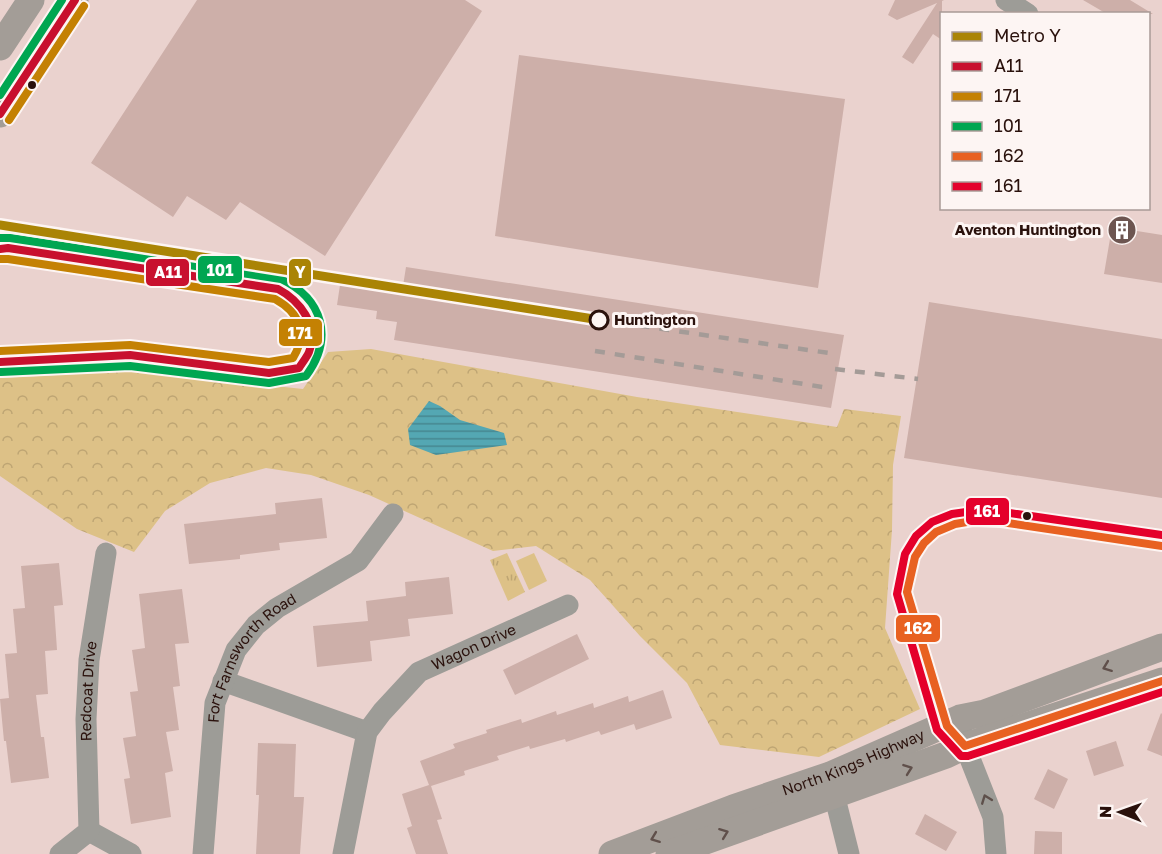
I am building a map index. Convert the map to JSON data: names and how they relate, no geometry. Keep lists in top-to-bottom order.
{
  "streets": {
    "main road": ["North Kings Highway"],
    "street": ["Wagon Drive", "Fort Farnsworth Road", "Redcoat Drive"]
  },
  "places": {
    "building": ["Aventon Huntington"],
    "other": ["Huntington"]
  },
  "lines": [
    "transit line A11",
    "transit line 101",
    "transit line 171",
    "metro line Y",
    "transit line 161",
    "transit line 162"
  ],
  "legend": [
    "Metro Y",
    "A11",
    "171",
    "101",
    "162",
    "161"
  ],
  "north": "left"
}
